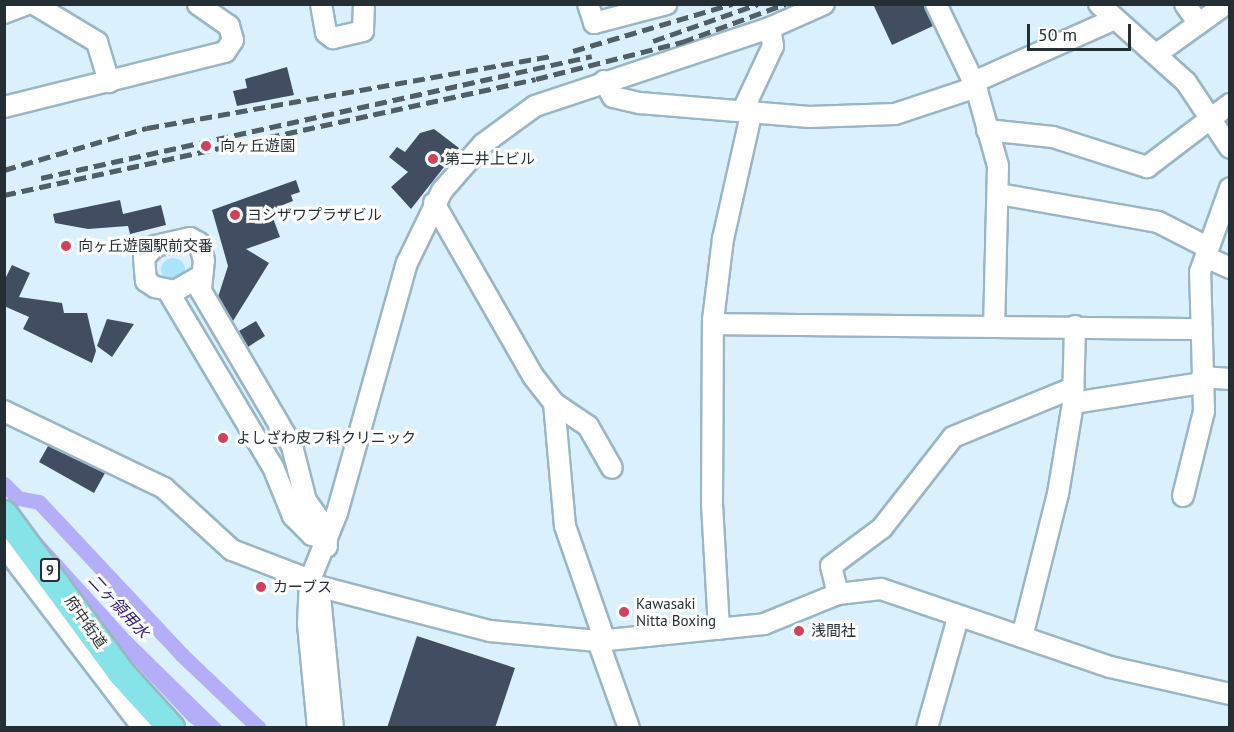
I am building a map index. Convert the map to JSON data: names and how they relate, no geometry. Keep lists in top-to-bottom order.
{
  "streets": {
    "main road": ["9", "府中街道"]
  },
  "water": ["二ヶ領用水"],
  "places": [
    "向ヶ丘遊園",
    "第二井上ビル",
    "ヨシザワプラザビル",
    "向ヶ丘遊園駅前交番",
    "よしざわ皮フ科クリニック",
    "カーブス",
    "Kawasaki Nitta Boxing",
    "浅間社"
  ],
  "scale_bar": "50 m"
}
